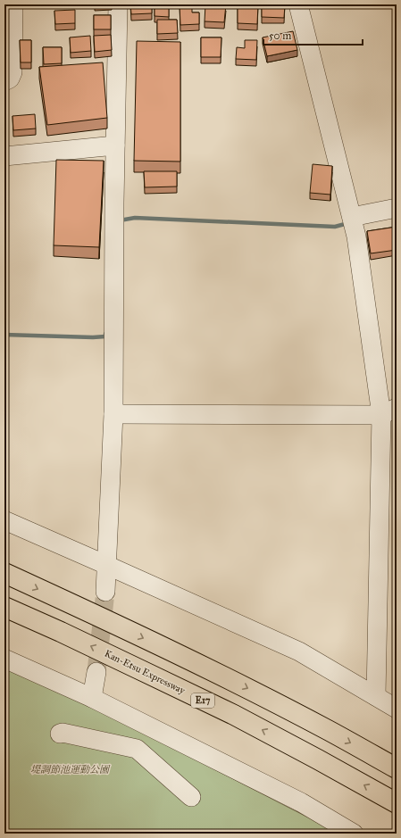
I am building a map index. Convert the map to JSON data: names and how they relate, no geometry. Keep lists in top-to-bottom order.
{
  "streets": {
    "highway": ["Kan-Etsu Expressway", "E17"]
  },
  "parks": ["堤調節池運動公園"],
  "scale_bar": "50 m"
}
